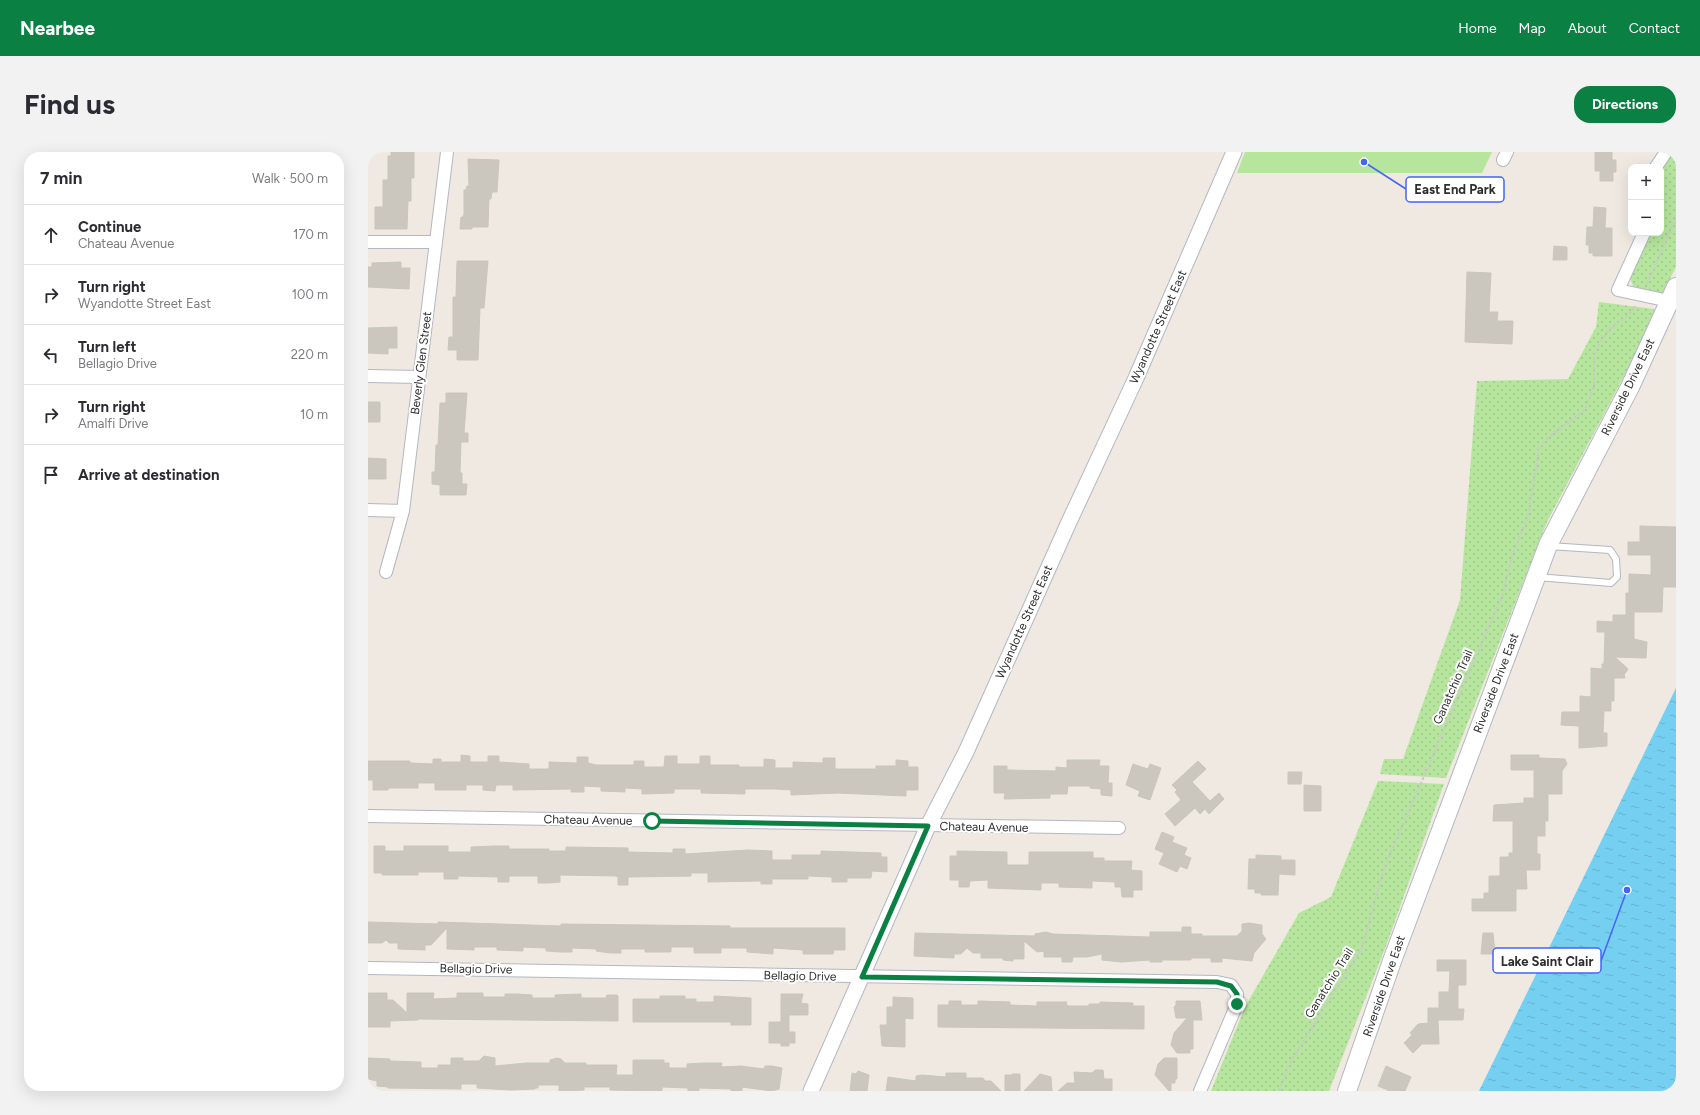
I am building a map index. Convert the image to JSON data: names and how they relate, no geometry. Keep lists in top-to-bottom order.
{
  "streets": {
    "main road": ["Riverside Drive East"],
    "street": [
      "Wyandotte Street East",
      "Beverly Glen Street",
      "Chateau Avenue",
      "Bellagio Drive"
    ],
    "path": ["Ganatchio Trail"]
  },
  "crossings": [
    ["Wyandotte Street East", "Chateau Avenue"],
    ["Wyandotte Street East", "Bellagio Drive"]
  ],
  "places": ["East End Park", "Lake Saint Clair"],
  "page": {
    "header": "Nearbee",
    "nav": [
      "Home",
      "Map",
      "About",
      "Contact"
    ],
    "buttons": "Directions",
    "title": "Find us",
    "heading": ["7 min", "Walk · 500 m"],
    "map_buttons": ["+", "−"],
    "list": [
      ["Continue", "Chateau Avenue", "170 m"],
      ["Turn right", "Wyandotte Street East", "100 m"],
      ["Turn left", "Bellagio Drive", "220 m"],
      ["Turn right", "Amalfi Drive", "10 m"],
      "Arrive at destination"
    ]
  }
}
